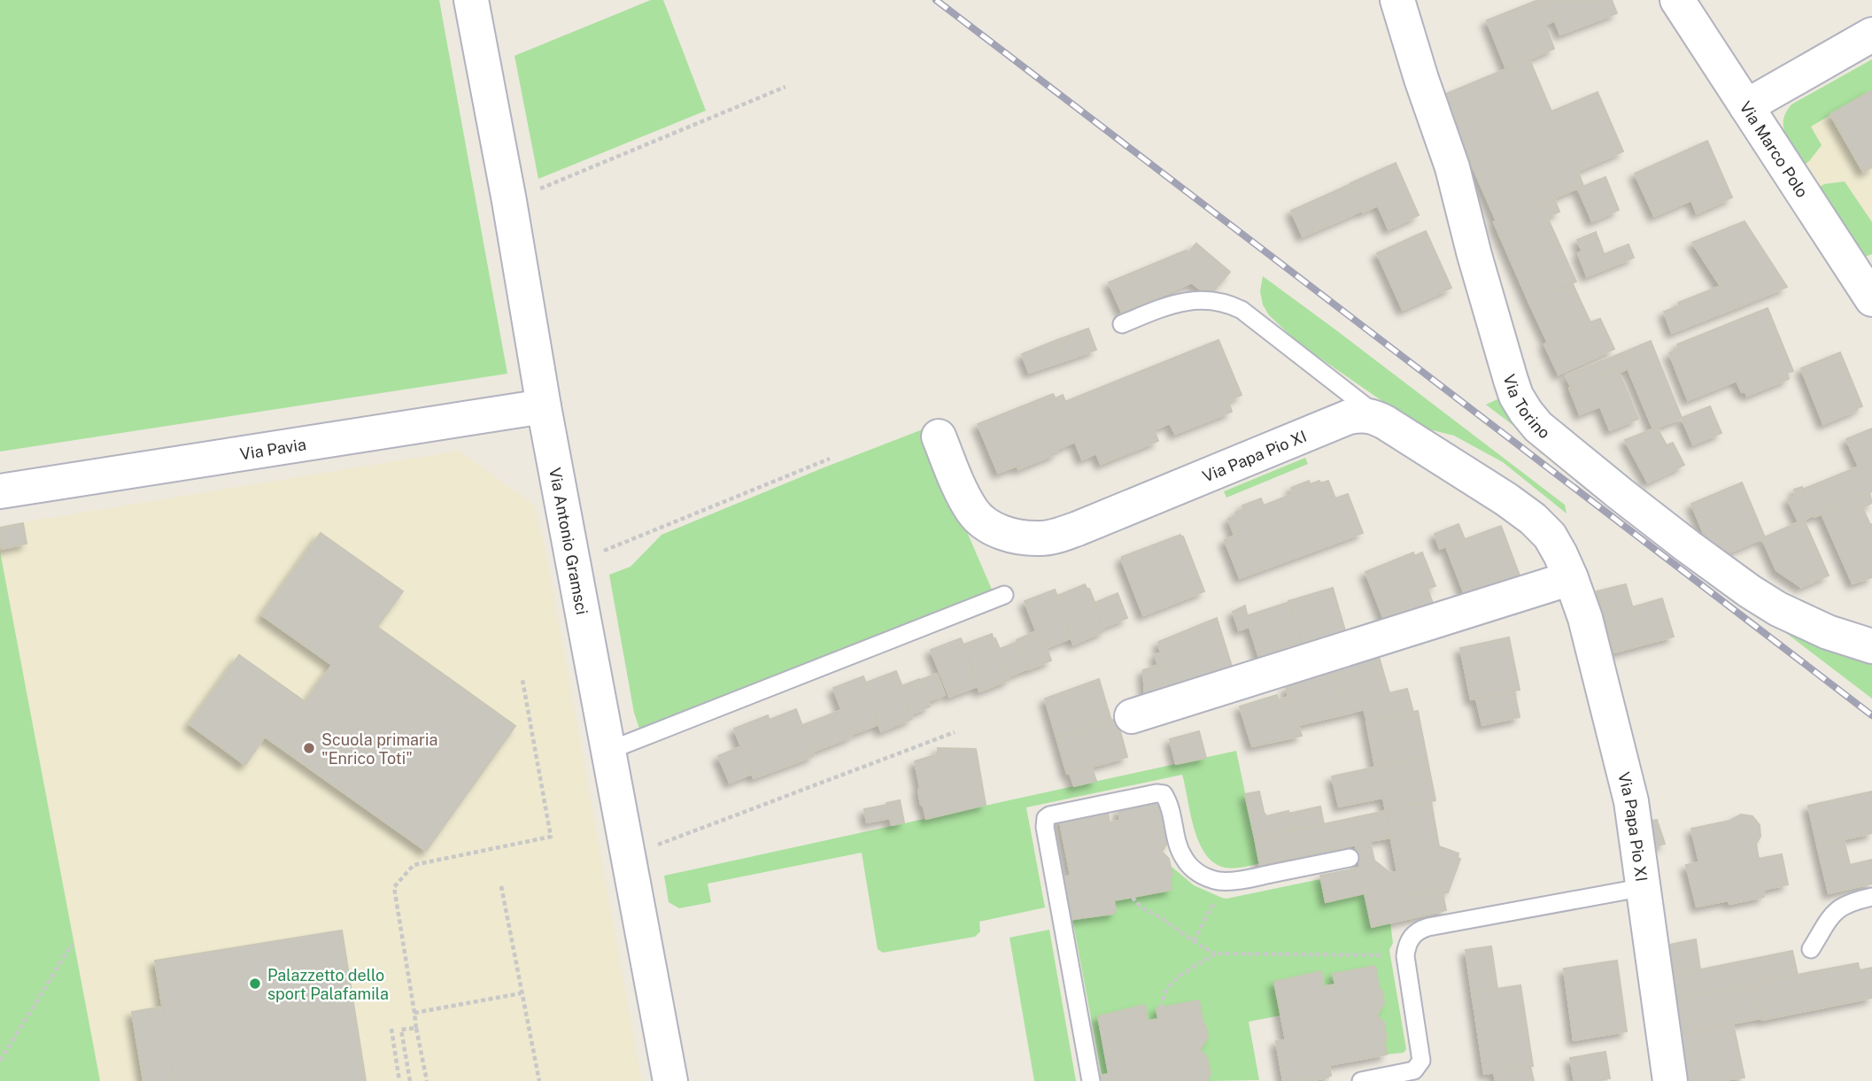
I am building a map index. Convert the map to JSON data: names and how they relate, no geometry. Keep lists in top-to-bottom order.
{
  "streets": {
    "street": [
      "Via Marco Polo",
      "Via Torino",
      "Via Pavia",
      "Via Papa Pio XI",
      "Via Antonio Gramsci"
    ]
  },
  "crossings": [
    ["Via Pavia", "Via Antonio Gramsci"]
  ],
  "places": ["Scuola primaria \"Enrico Toti\"", "Palazzetto dello sport Palafamila"]
}
